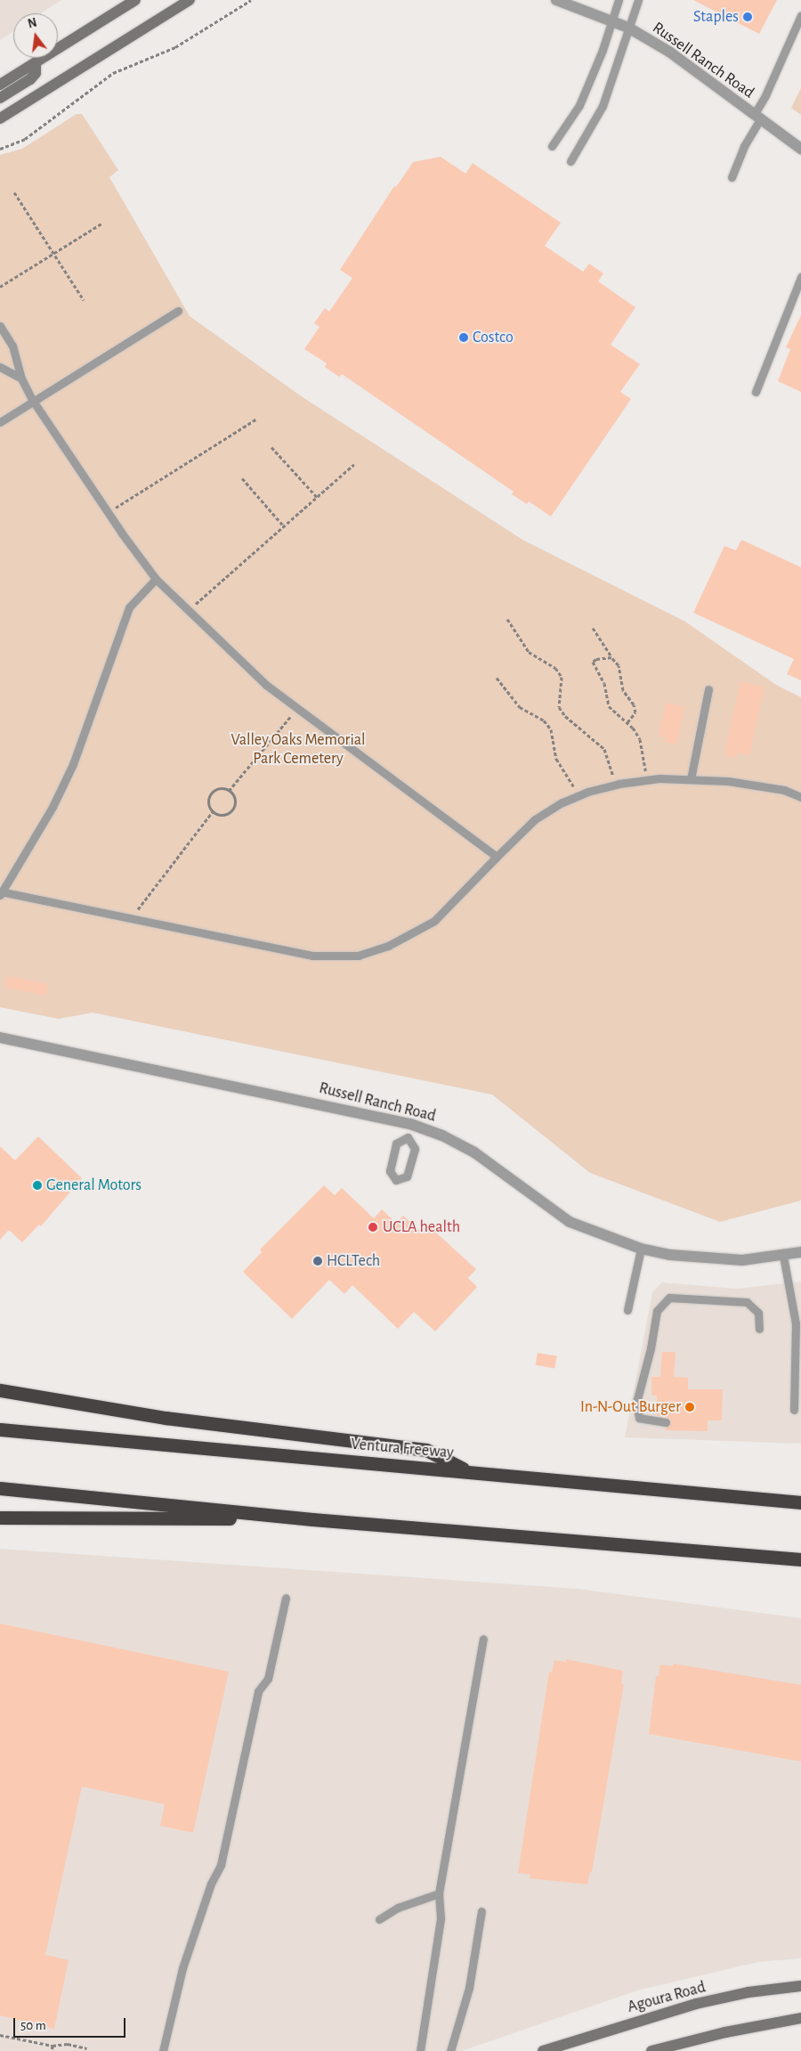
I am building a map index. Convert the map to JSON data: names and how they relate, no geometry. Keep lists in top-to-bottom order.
{
  "streets": {
    "highway": ["Ventura Freeway"],
    "main road": ["Agoura Road"],
    "street": ["Russell Ranch Road"]
  },
  "parks": ["Valley Oaks Memorial Park Cemetery"],
  "places": [
    "Staples",
    "Costco",
    "General Motors",
    "UCLA health",
    "HCLTech",
    "In-N-Out Burger"
  ],
  "scale_bar": "50 m",
  "north": "top"
}
